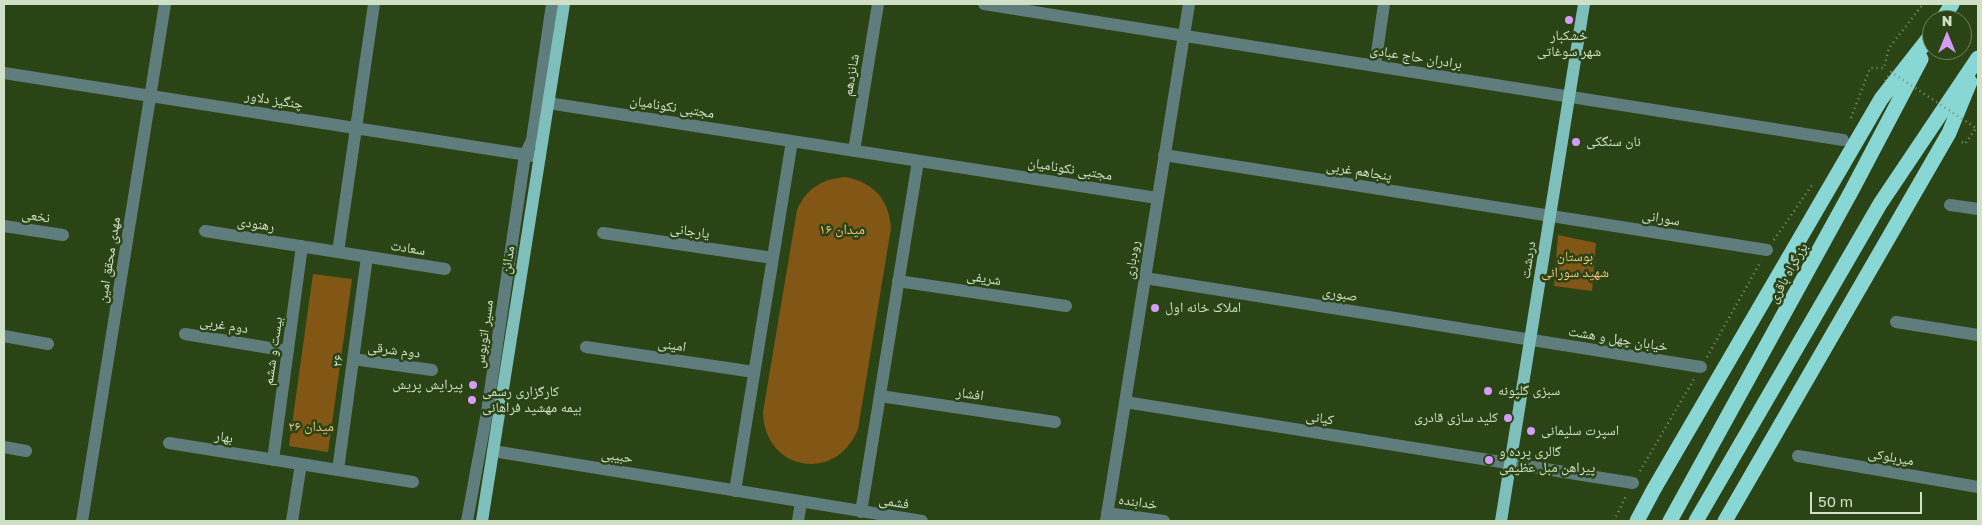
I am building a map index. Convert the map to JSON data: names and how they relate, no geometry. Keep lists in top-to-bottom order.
{
  "streets": {
    "highway": ["بزرگراه باقری"],
    "main road": ["مدائن", "دردشت"],
    "street": [
      "برادران حاج عبادی",
      "شانزدهم",
      "چنگیز دلاور",
      "مجتبی نکونامیان",
      "پنجاهم غربی",
      "نخعی",
      "سورانی",
      "رهنودی",
      "یارجانی",
      "سعادت",
      "مهدی محقق امین",
      "رودباری",
      "شریفی",
      "صبوری",
      "دوم غربی",
      "مسیر اتوبوس",
      "خیابان چهل و هشت",
      "امینی",
      "دوم شرقی",
      "بیست و ششم",
      "۲۶",
      "افشار",
      "کیانی",
      "بهار",
      "حبیبی",
      "میربلوکی",
      "فشمی",
      "خدابنده"
    ]
  },
  "crossings": [
    ["برادران حاج عبادی", "رودباری"],
    ["برادران حاج عبادی", "دردشت"],
    ["چنگیز دلاور", "مهدی محقق امین"],
    ["چنگیز دلاور", "مدائن"],
    ["چنگیز دلاور", "مسیر اتوبوس"],
    ["مجتبی نکونامیان", "مدائن"],
    ["مجتبی نکونامیان", "رودباری"],
    ["پنجاهم غربی", "سورانی"],
    ["پنجاهم غربی", "رودباری"],
    ["پنجاهم غربی", "دردشت"],
    ["سورانی", "دردشت"],
    ["رهنودی", "سعادت"],
    ["رهنودی", "بیست و ششم"],
    ["سعادت", "۲۶"],
    ["مدائن", "حبیبی"],
    ["رودباری", "صبوری"],
    ["رودباری", "کیانی"],
    ["رودباری", "خدابنده"],
    ["دردشت", "صبوری"],
    ["دردشت", "خیابان چهل و هشت"],
    ["دردشت", "کیانی"],
    ["صبوری", "خیابان چهل و هشت"],
    ["دوم غربی", "بیست و ششم"],
    ["دوم شرقی", "۲۶"],
    ["بیست و ششم", "بهار"],
    ["۲۶", "بهار"]
  ],
  "parks": ["میدان ۱۶", "بوستان شهید سورانی", "میدان ۲۶"],
  "places": [
    "خشکبار شهر سوغاتی",
    "نان سنگکی",
    "املاک خانه اول",
    "پیرایش پریش",
    "سبزی گلپونه",
    "کارگزاری رسمی بیمه مهشید فراهانی",
    "کلید سازی قادری",
    "اسپرت سلیمانی",
    "گالری پرده و پیراهن مبل عظیمی"
  ],
  "scale_bar": "50 m",
  "north": "top"
}
